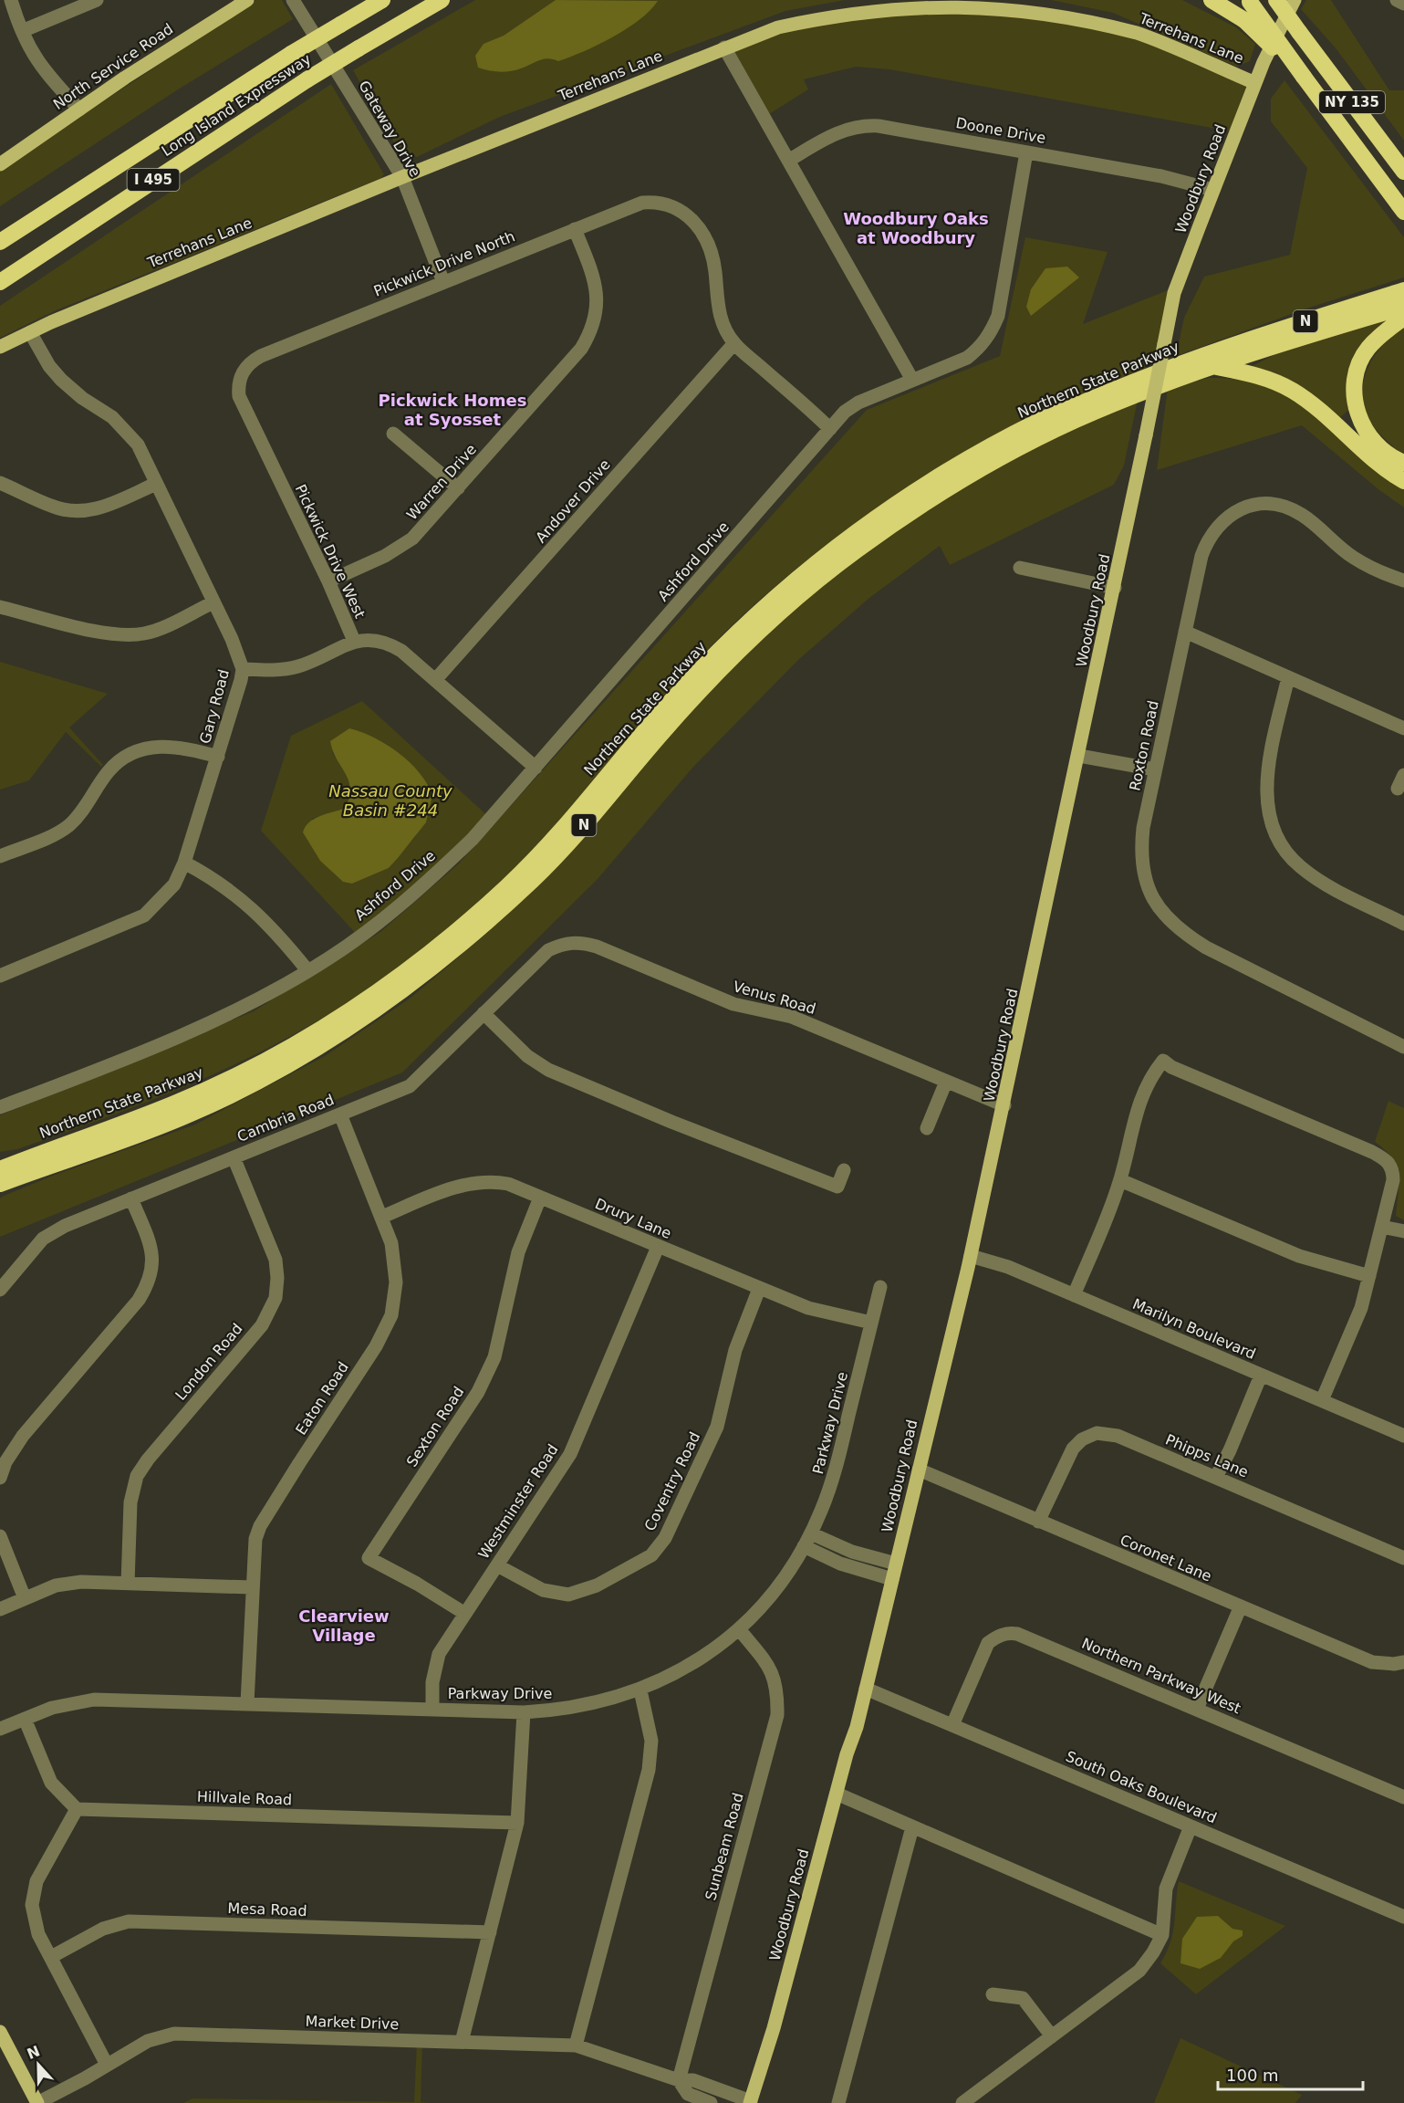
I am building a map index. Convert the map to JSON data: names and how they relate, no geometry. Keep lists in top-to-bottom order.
{
  "streets": {
    "highway": [
      "NY 135",
      "Long Island Expressway",
      "I 495",
      "N",
      "Northern State Parkway"
    ],
    "main road": ["Terrehans Lane", "North Service Road", "Woodbury Road"],
    "street": [
      "Gateway Drive",
      "Doone Drive",
      "Pickwick Drive North",
      "Warren Drive",
      "Andover Drive",
      "Pickwick Drive West",
      "Ashford Drive",
      "Gary Road",
      "Roxton Road",
      "Venus Road",
      "Cambria Road",
      "Drury Lane",
      "Marilyn Boulevard",
      "London Road",
      "Eaton Road",
      "Parkway Drive",
      "Sexton Road",
      "Phipps Lane",
      "Coventry Road",
      "Westminster Road",
      "Coronet Lane",
      "Northern Parkway West",
      "South Oaks Boulevard",
      "Hillvale Road",
      "Sunbeam Road",
      "Mesa Road",
      "Market Drive"
    ]
  },
  "crossings": [
    ["Terrehans Lane", "Gateway Drive"],
    ["Terrehans Lane", "Woodbury Road"],
    ["Terrehans Lane", "Gary Road"],
    ["Gateway Drive", "Pickwick Drive North"],
    ["Doone Drive", "Woodbury Road"],
    ["Doone Drive", "Ashford Drive"],
    ["Woodbury Road", "Venus Road"],
    ["Woodbury Road", "Marilyn Boulevard"],
    ["Woodbury Road", "Coronet Lane"],
    ["Woodbury Road", "South Oaks Boulevard"],
    ["Woodbury Road", "Market Drive"],
    ["Pickwick Drive North", "Warren Drive"],
    ["Pickwick Drive North", "Andover Drive"],
    ["Pickwick Drive North", "Pickwick Drive West"],
    ["Warren Drive", "Pickwick Drive West"],
    ["Andover Drive", "Pickwick Drive West"],
    ["Pickwick Drive West", "Ashford Drive"],
    ["Venus Road", "Cambria Road"],
    ["Cambria Road", "London Road"],
    ["Cambria Road", "Eaton Road"],
    ["Drury Lane", "Eaton Road"],
    ["Drury Lane", "Parkway Drive"],
    ["Drury Lane", "Sexton Road"],
    ["Drury Lane", "Coventry Road"],
    ["Drury Lane", "Westminster Road"],
    ["Eaton Road", "Parkway Drive"],
    ["Parkway Drive", "Westminster Road"],
    ["Parkway Drive", "Sunbeam Road"],
    ["Sexton Road", "Westminster Road"],
    ["Phipps Lane", "Coronet Lane"],
    ["Coventry Road", "Westminster Road"],
    ["Northern Parkway West", "South Oaks Boulevard"],
    ["Sunbeam Road", "Market Drive"]
  ],
  "districts": ["Woodbury Oaks at Woodbury", "Pickwick Homes at Syosset", "Clearview Village"],
  "water": ["Nassau County Basin #244"],
  "scale_bar": "100 m",
  "north": "top"
}
